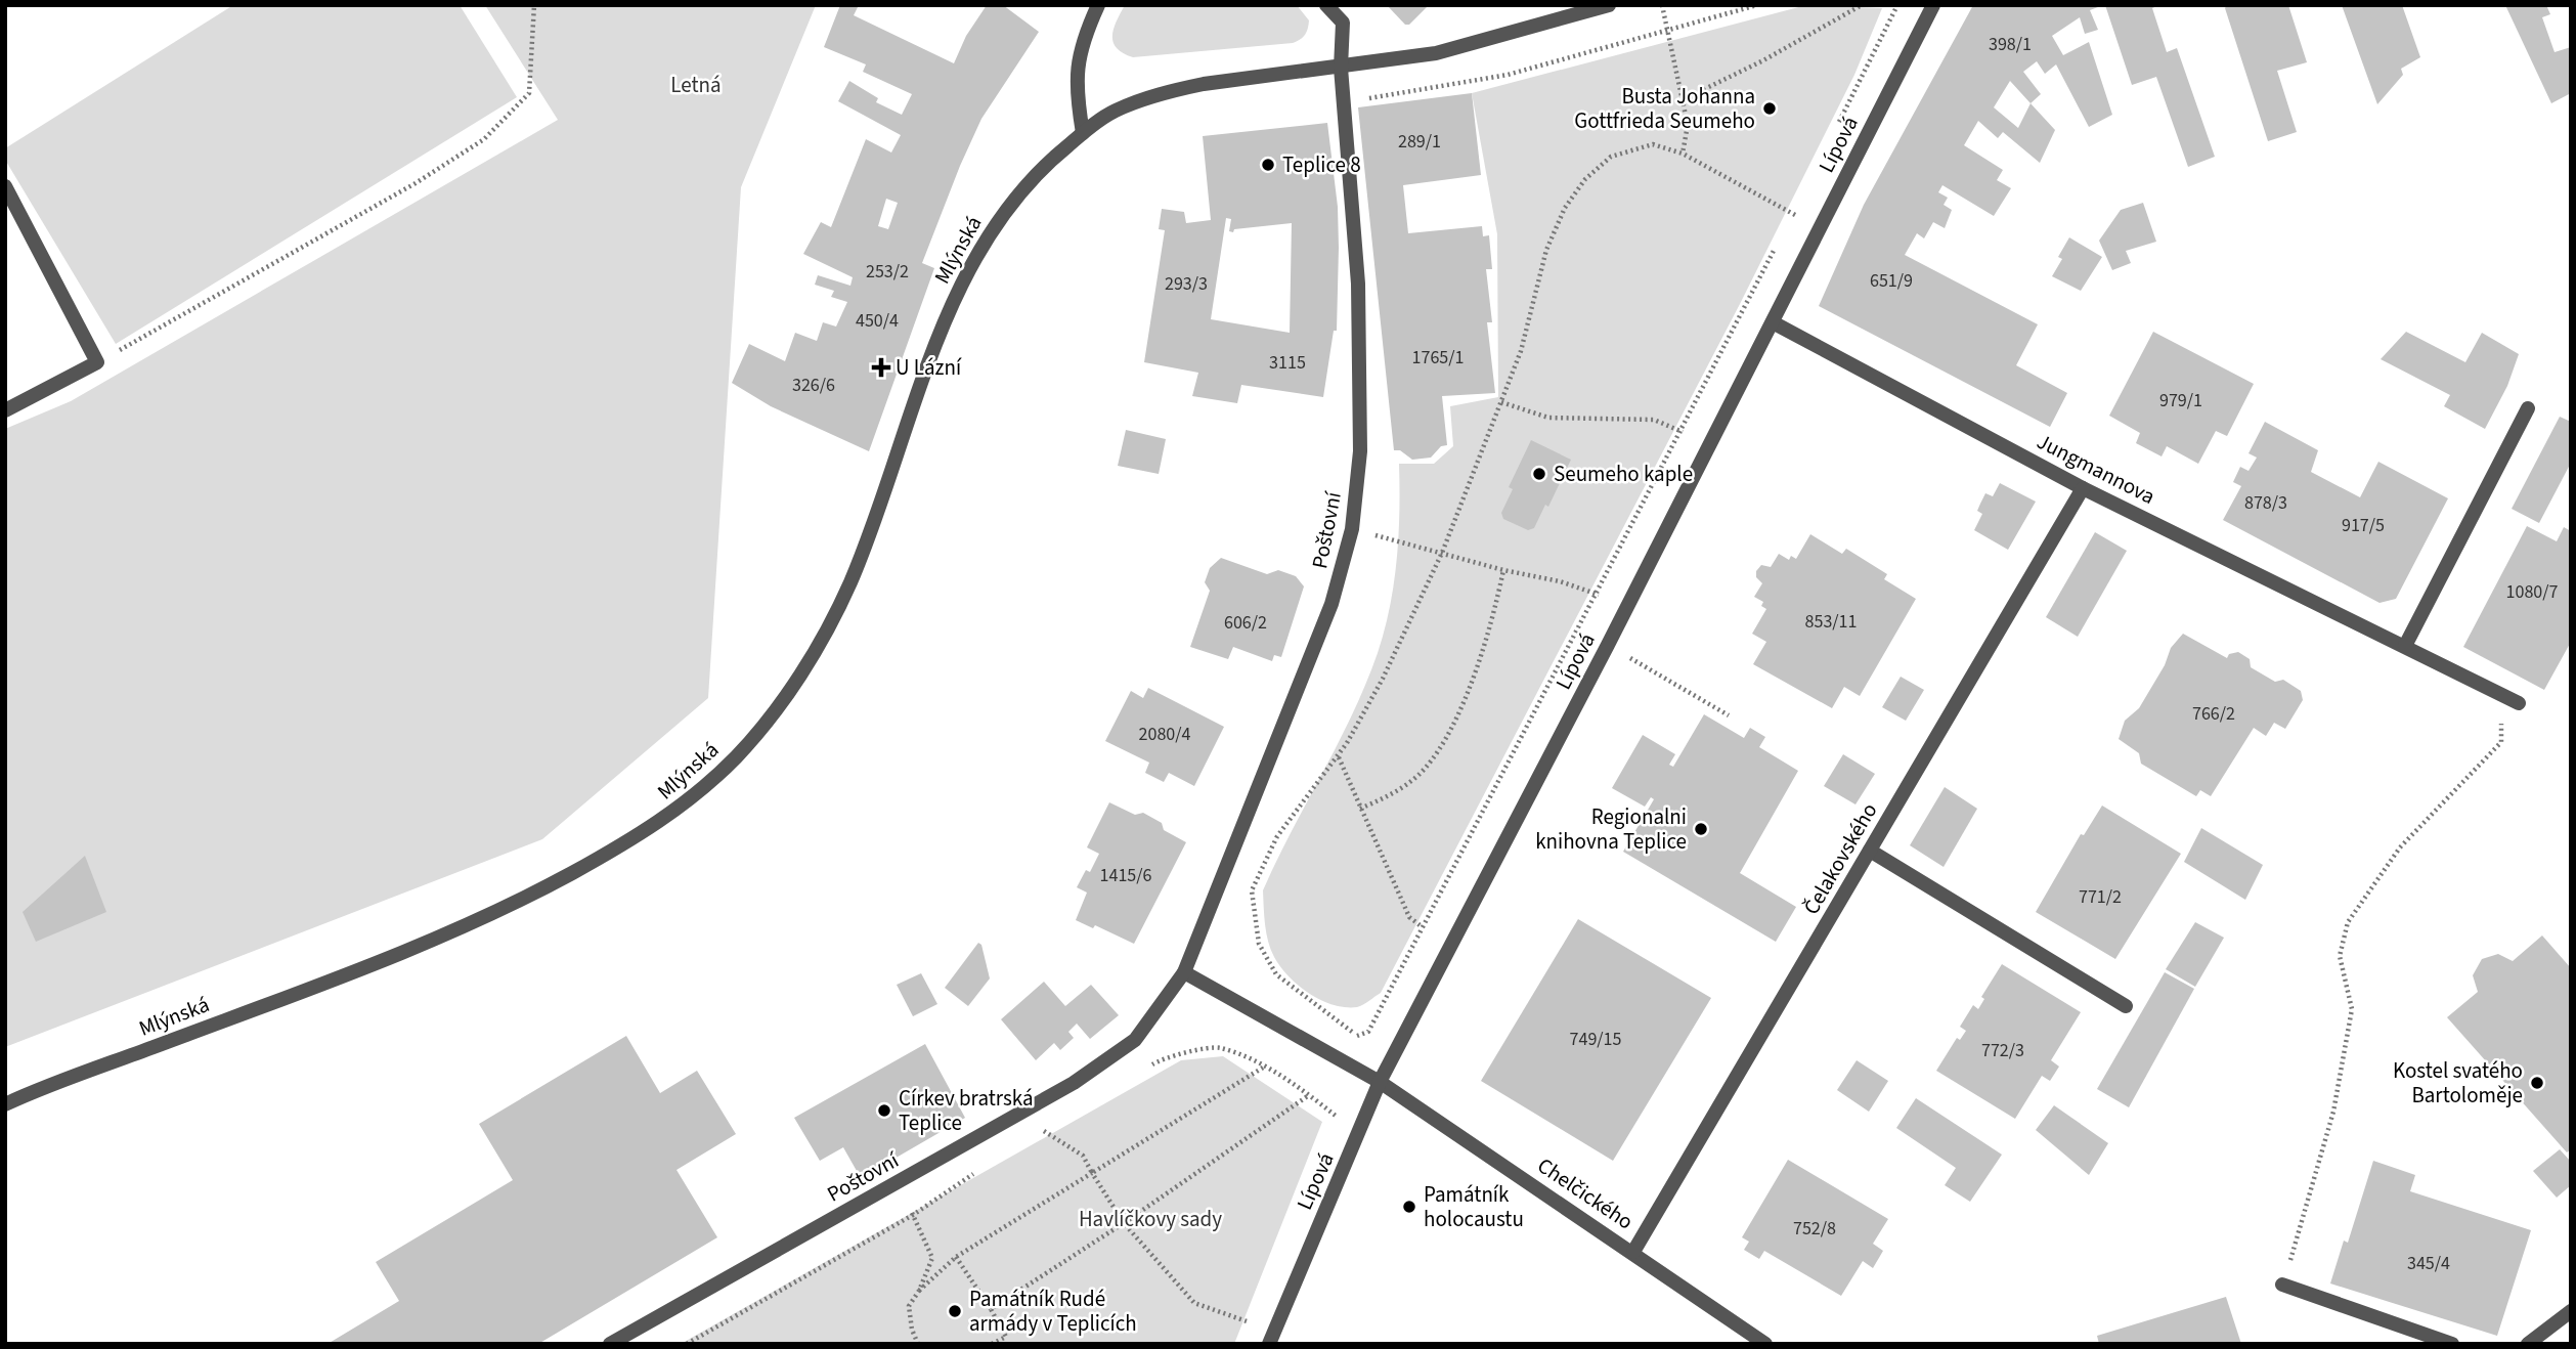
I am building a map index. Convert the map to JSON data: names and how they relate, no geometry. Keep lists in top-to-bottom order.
{
  "streets": {
    "street": [
      "Lípová",
      "Mlýnská",
      "Jungmannova",
      "Poštovní",
      "Čelakovského",
      "Chelčického"
    ]
  },
  "crossings": [
    ["Lípová", "Jungmannova"],
    ["Lípová", "Chelčického"],
    ["Mlýnská", "Poštovní"],
    ["Jungmannova", "Čelakovského"],
    ["Čelakovského", "Chelčického"]
  ],
  "parks": ["Letná", "Havlíčkovy sady"],
  "places": {
    "other": [
      "Busta Johanna Gottfrieda Seumeho",
      "Teplice 8",
      "Seumeho kaple",
      "Regionalni knihovna Teplice",
      "Kostel svatého Bartoloměje",
      "Církev bratrská Teplice",
      "Památník holocaustu",
      "Památník Rudé armády v Teplicích"
    ],
    "health": ["U Lázní"]
  },
  "house_numbers": [
    "398/1",
    "289/1",
    "253/2",
    "651/9",
    "293/3",
    "450/4",
    "1765/1",
    "3115",
    "326/6",
    "979/1",
    "878/3",
    "917/5",
    "1080/7",
    "853/11",
    "606/2",
    "766/2",
    "2080/4",
    "1415/6",
    "771/2",
    "749/15",
    "772/3",
    "752/8",
    "345/4"
  ]
}
